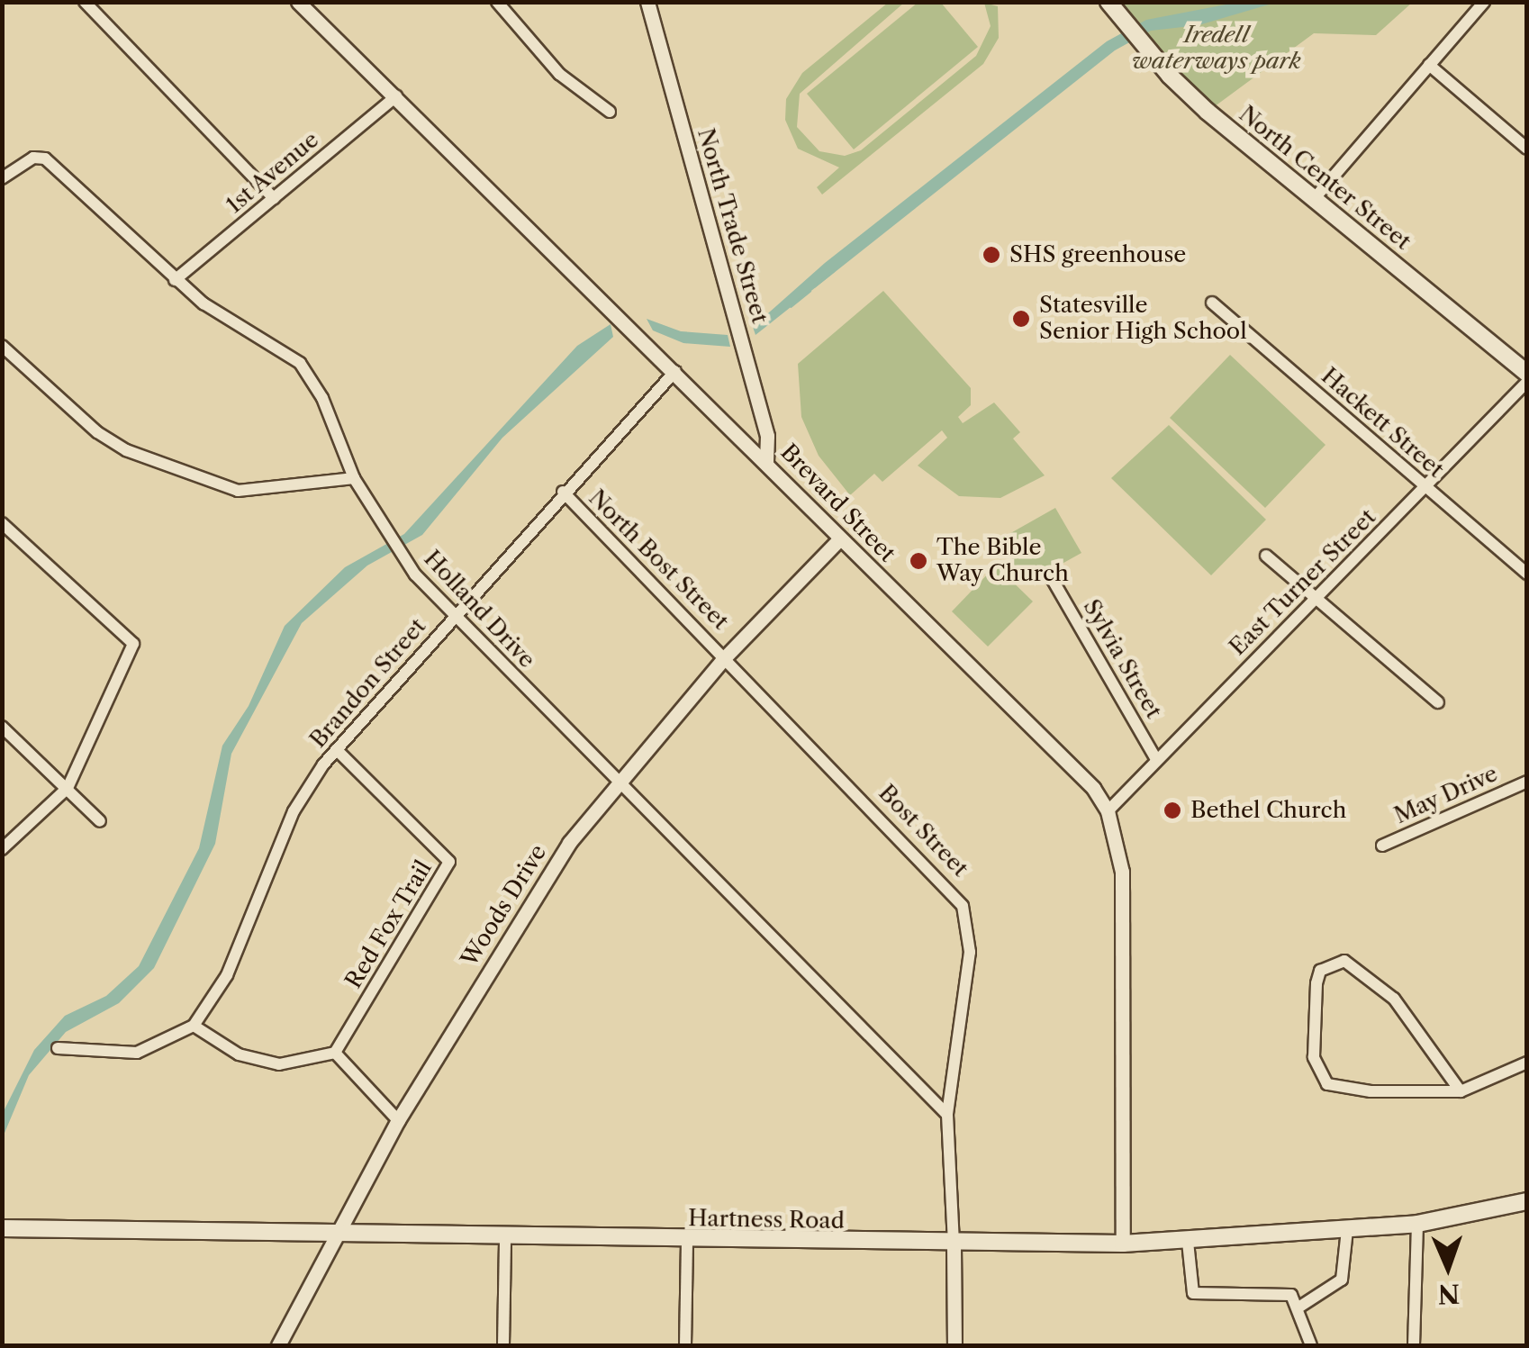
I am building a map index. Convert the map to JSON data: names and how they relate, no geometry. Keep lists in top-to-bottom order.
{
  "streets": {
    "main road": ["North Center Street", "Hartness Road"],
    "street": [
      "1st Avenue",
      "North Trade Street",
      "Hackett Street",
      "Brevard Street",
      "North Bost Street",
      "East Turner Street",
      "Holland Drive",
      "Sylvia Street",
      "Brandon Street",
      "May Drive",
      "Bost Street",
      "Woods Drive",
      "Red Fox Trail"
    ]
  },
  "crossings": [
    ["1st Avenue", "Brevard Street"],
    ["1st Avenue", "Holland Drive"],
    ["North Trade Street", "Brevard Street"],
    ["Hackett Street", "East Turner Street"],
    ["Brevard Street", "East Turner Street"],
    ["Brevard Street", "Brandon Street"],
    ["Brevard Street", "Woods Drive"],
    ["Brevard Street", "Hartness Road"],
    ["North Bost Street", "Brandon Street"],
    ["North Bost Street", "Bost Street"],
    ["North Bost Street", "Woods Drive"],
    ["East Turner Street", "Sylvia Street"],
    ["Holland Drive", "Brandon Street"],
    ["Holland Drive", "Bost Street"],
    ["Holland Drive", "Woods Drive"],
    ["Brandon Street", "Red Fox Trail"],
    ["Bost Street", "Woods Drive"],
    ["Bost Street", "Hartness Road"],
    ["Woods Drive", "Hartness Road"]
  ],
  "parks": ["Iredell waterways park"],
  "places": [
    "SHS greenhouse",
    "Statesville Senior High School",
    "The Bible Way Church",
    "Bethel Church"
  ],
  "north": "bottom"
}
